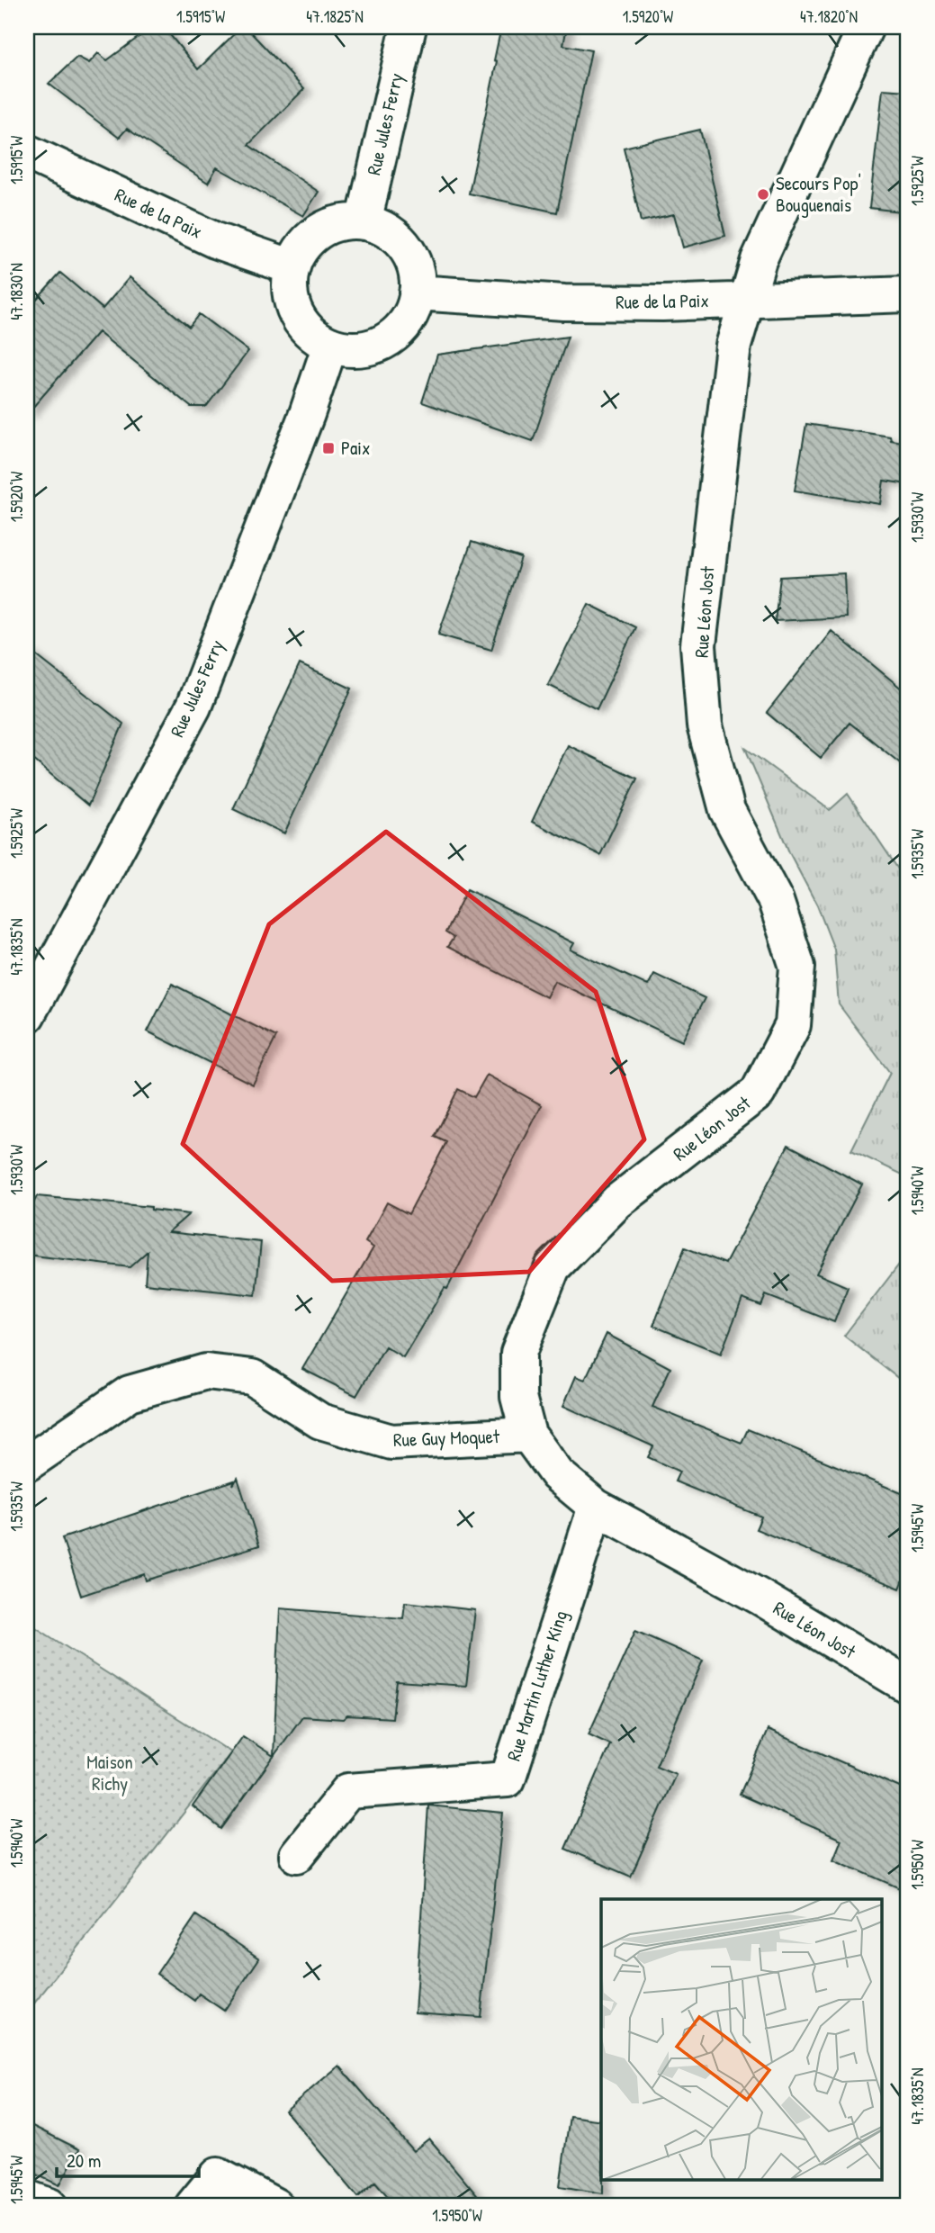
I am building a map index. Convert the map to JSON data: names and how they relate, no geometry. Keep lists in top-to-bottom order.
{
  "streets": {
    "street": [
      "Rue Jules Ferry",
      "Rue de la Paix",
      "Rue Léon Jost",
      "Rue Guy Moquet",
      "Rue Martin Luther King"
    ]
  },
  "crossings": [
    ["Rue Jules Ferry", "Rue de la Paix"],
    ["Rue de la Paix", "Rue Léon Jost"],
    ["Rue Léon Jost", "Rue Guy Moquet"],
    ["Rue Léon Jost", "Rue Martin Luther King"]
  ],
  "parks": ["Maison Richy"],
  "places": {
    "other": ["Secours Pop' Bouguenais"],
    "transit": ["Paix"]
  },
  "scale_bar": "20 m",
  "coordinates": [
    "1.5915°W",
    "47.1825°N",
    "1.5920°W",
    "47.1820°N",
    "1.5925°W",
    "47.1830°N",
    "1.5930°W",
    "1.5935°W",
    "47.1835°N",
    "1.5940°W",
    "1.5945°W",
    "1.5950°W"
  ]
}
